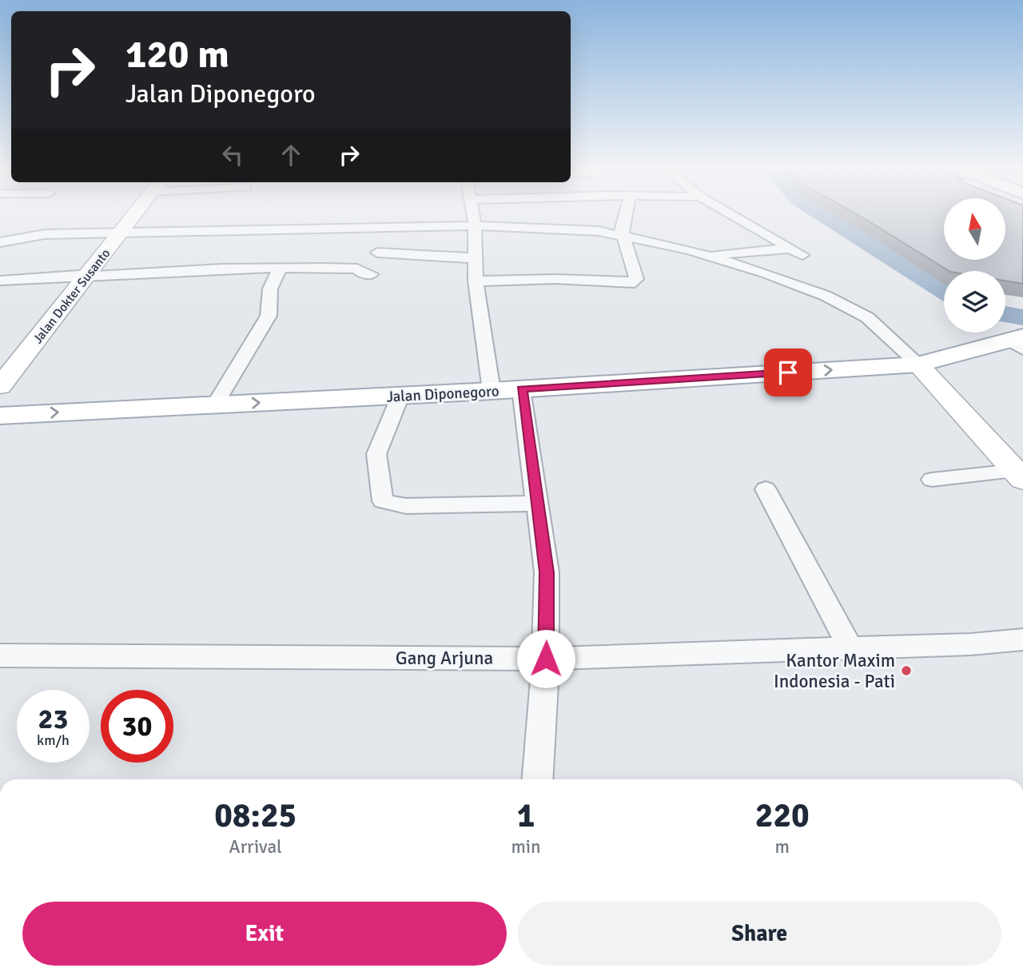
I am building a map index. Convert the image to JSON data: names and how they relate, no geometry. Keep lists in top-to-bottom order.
{
  "streets": {
    "main road": ["Jalan Dokter Susanto", "Jalan Diponegoro"],
    "street": ["Gang Arjuna"]
  },
  "one_way": ["Jalan Diponegoro"],
  "places": ["Kantor Maxim Indonesia - Pati"],
  "north": "top",
  "page": {
    "turn": ["120 m", "Jalan Diponegoro"],
    "speed": "23 km/h",
    "limit": "30",
    "eta": [
      "08:25",
      "Arrival",
      "1",
      "min",
      "220",
      "m"
    ],
    "buttons": ["Exit", "Share"]
  }
}
